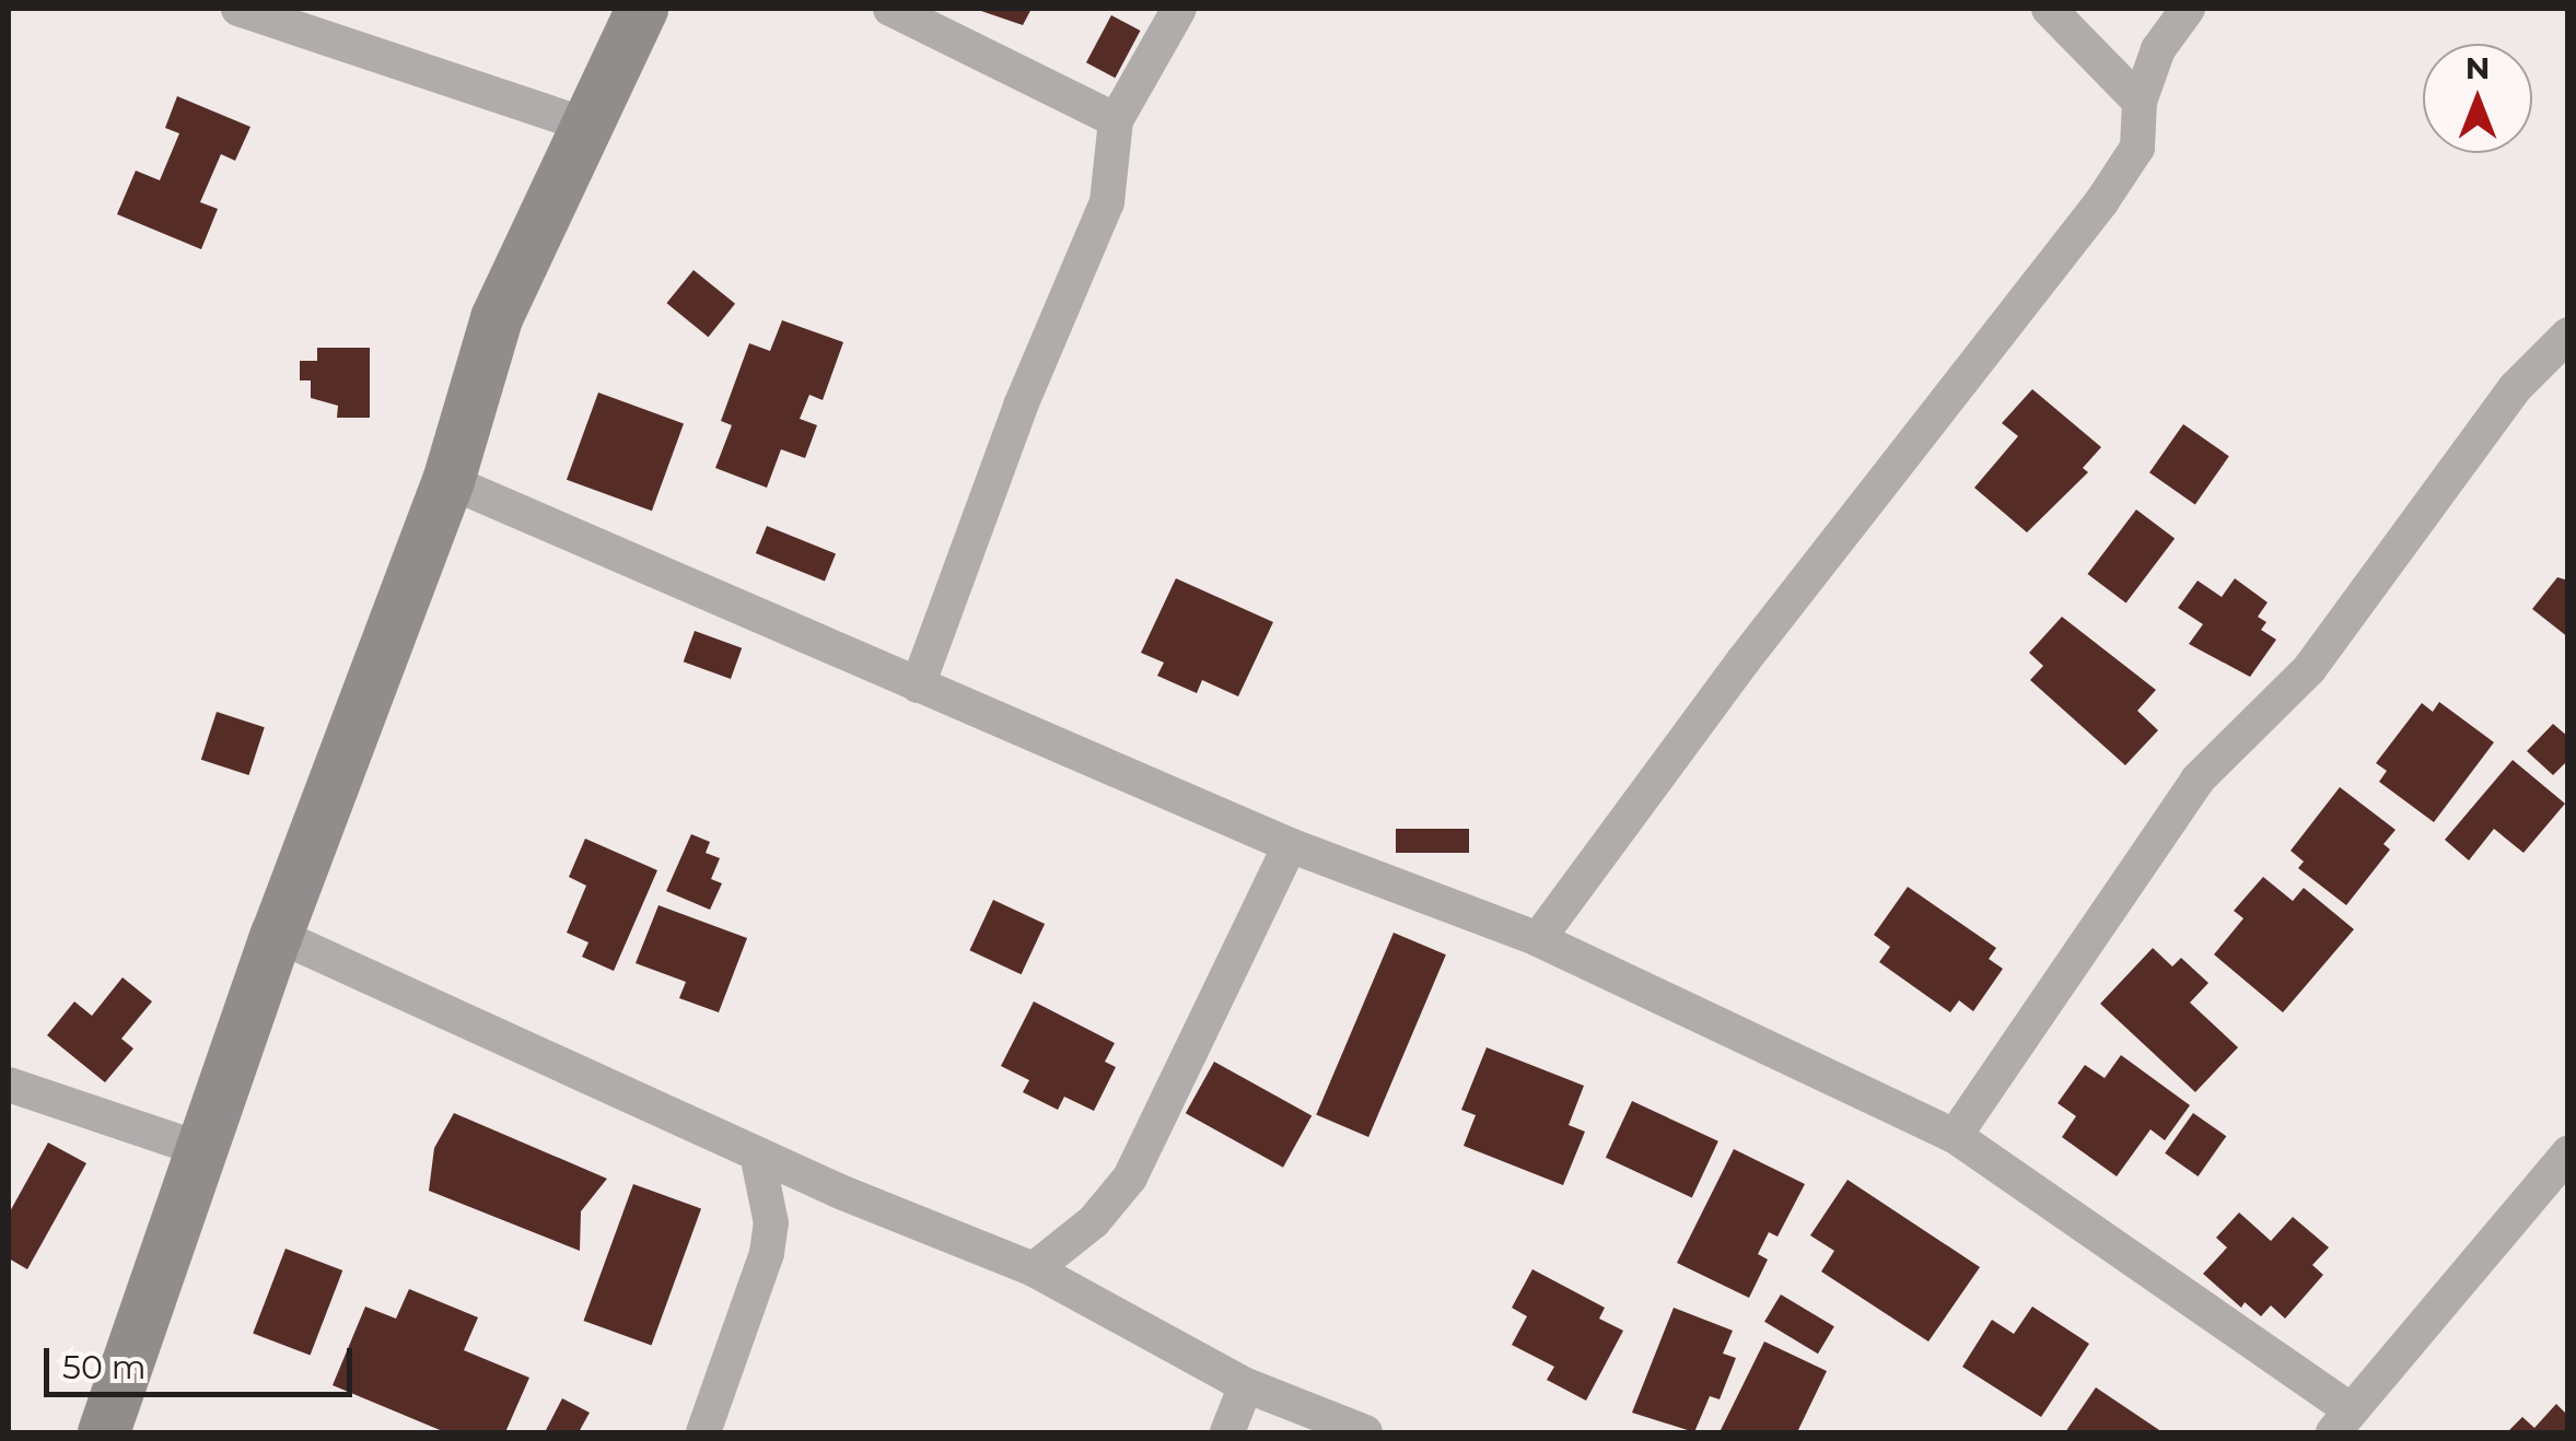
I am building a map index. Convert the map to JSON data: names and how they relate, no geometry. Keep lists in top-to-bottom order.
{
  "scale_bar": "50 m",
  "north": "top"
}
